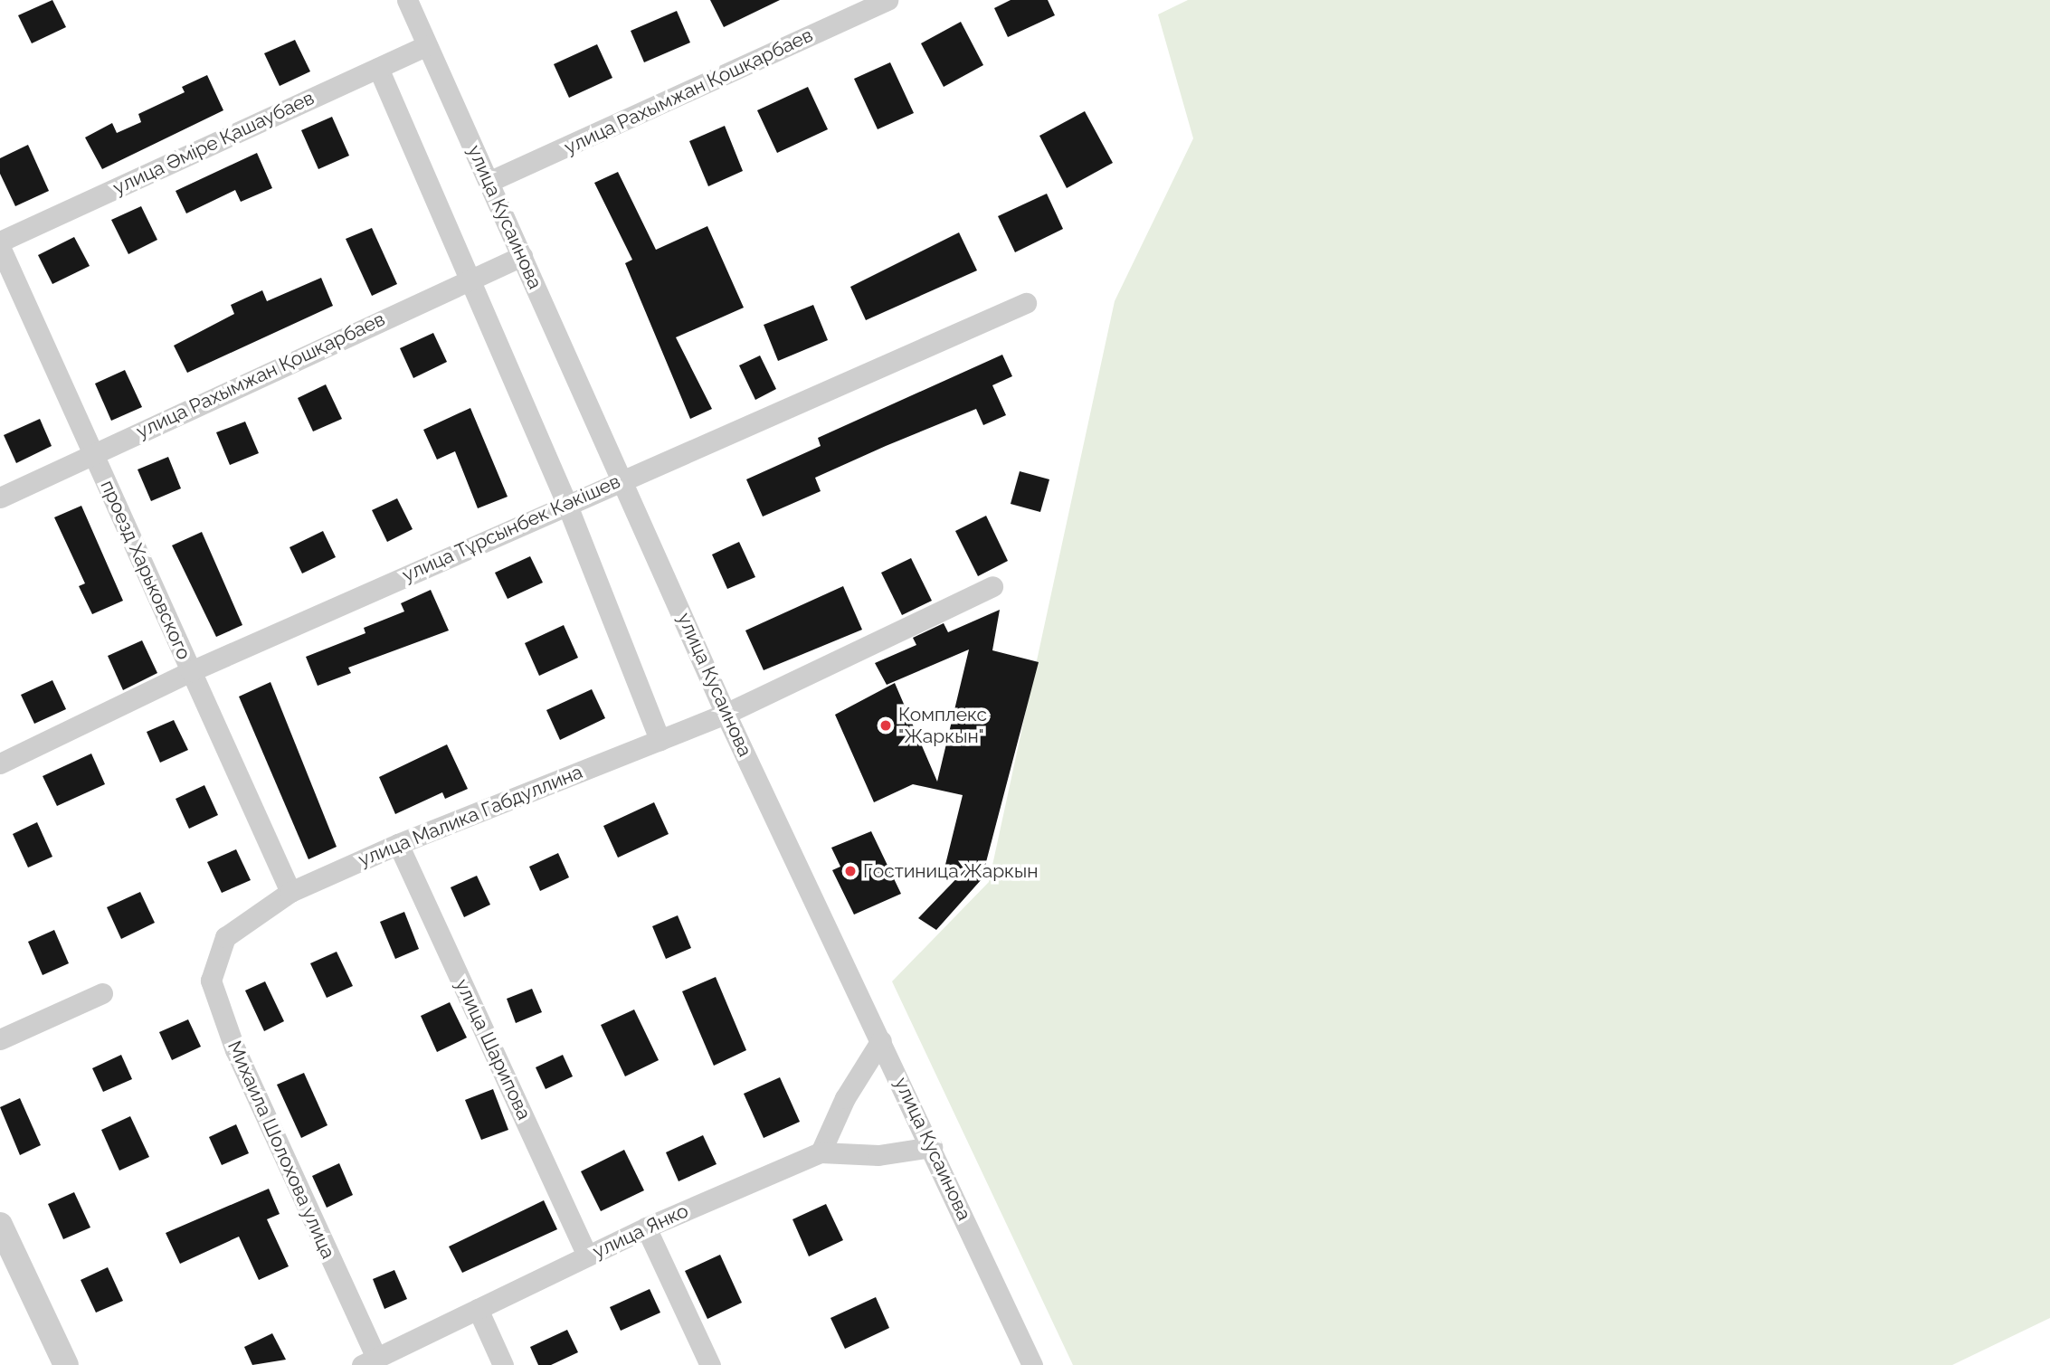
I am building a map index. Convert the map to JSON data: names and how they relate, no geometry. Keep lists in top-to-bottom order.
{
  "streets": {
    "street": [
      "улица Рахымжан Қошқарбаев",
      "улица Әміре Қашаубаев",
      "улица Кусаинова",
      "улица Тұрсынбек Кәкішев",
      "проезд Харьковского",
      "улица Малика Габдуллина",
      "улица Шарипова",
      "Михаила Шолохова улица",
      "улица Янко"
    ]
  },
  "crossings": [
    ["улица Рахымжан Қошқарбаев", "улица Кусаинова"],
    ["улица Рахымжан Қошқарбаев", "проезд Харьковского"],
    ["улица Әміре Қашаубаев", "улица Кусаинова"],
    ["улица Кусаинова", "улица Тұрсынбек Кәкішев"],
    ["улица Кусаинова", "улица Малика Габдуллина"],
    ["улица Кусаинова", "улица Янко"],
    ["улица Тұрсынбек Кәкішев", "проезд Харьковского"],
    ["проезд Харьковского", "улица Малика Габдуллина"],
    ["улица Малика Габдуллина", "улица Шарипова"],
    ["улица Малика Габдуллина", "Михаила Шолохова улица"],
    ["улица Шарипова", "улица Янко"],
    ["Михаила Шолохова улица", "улица Янко"]
  ],
  "places": ["Комплекс \"Жаркын\"", "Гостиница Жаркын"]
}
